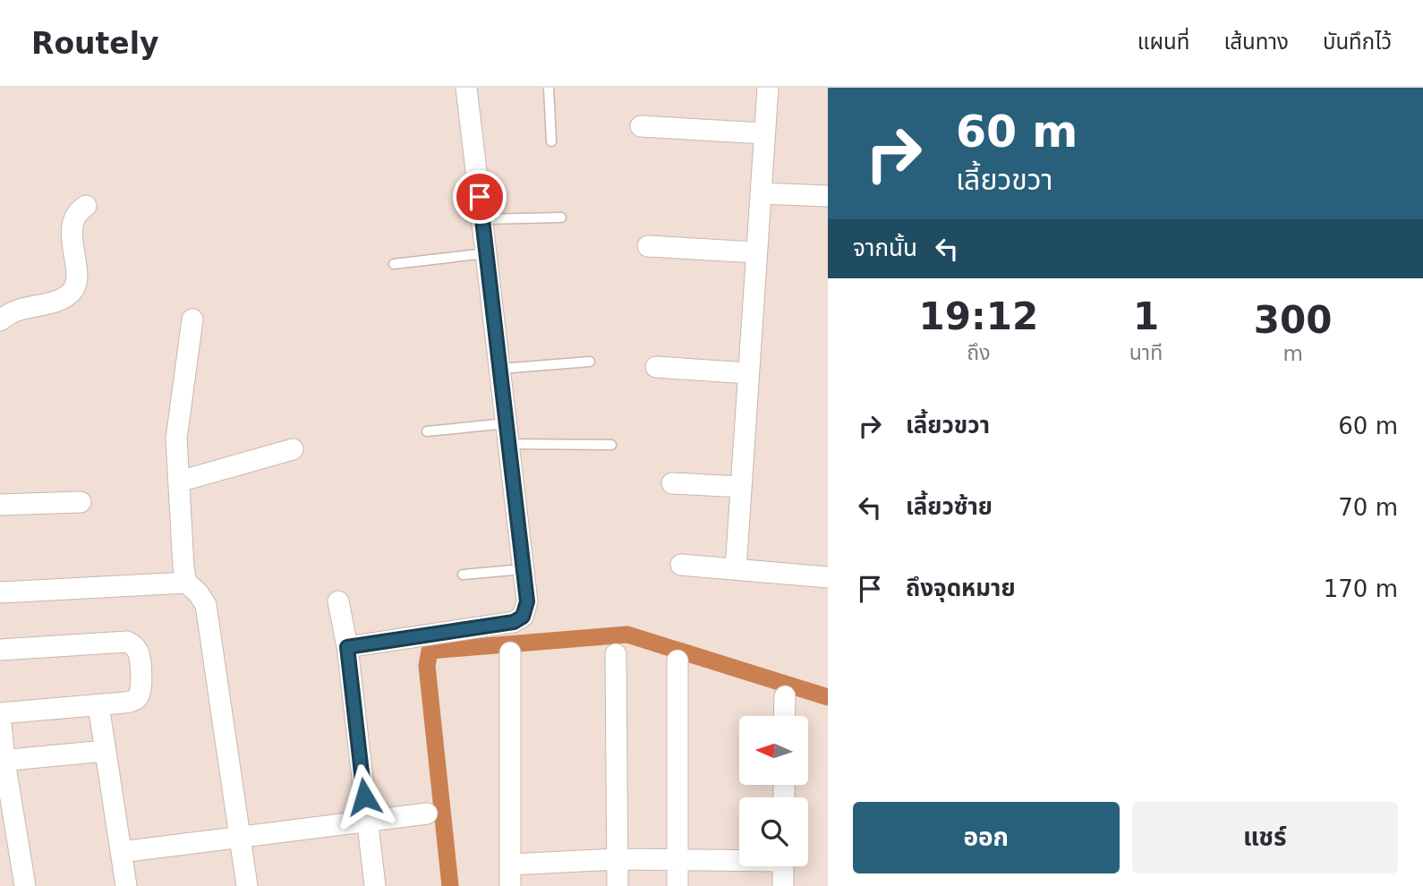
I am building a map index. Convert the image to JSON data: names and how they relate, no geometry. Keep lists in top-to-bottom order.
{
  "north": "left",
  "page": {
    "header": "Routely",
    "nav": ["แผนที่", "เส้นทาง", "บันทึกไว้"],
    "turn": ["60 m", "เลี้ยวขวา"],
    "then": "จากนั้น",
    "eta": [
      "19:12",
      "ถึง",
      "1",
      "นาที",
      "300",
      "m"
    ],
    "list": [
      {
        "name": "เลี้ยวขวา",
        "value": "60 m"
      },
      {
        "name": "เลี้ยวซ้าย",
        "value": "70 m"
      },
      {
        "name": "ถึงจุดหมาย",
        "value": "170 m"
      }
    ],
    "buttons": ["ออก", "แชร์"]
  }
}
